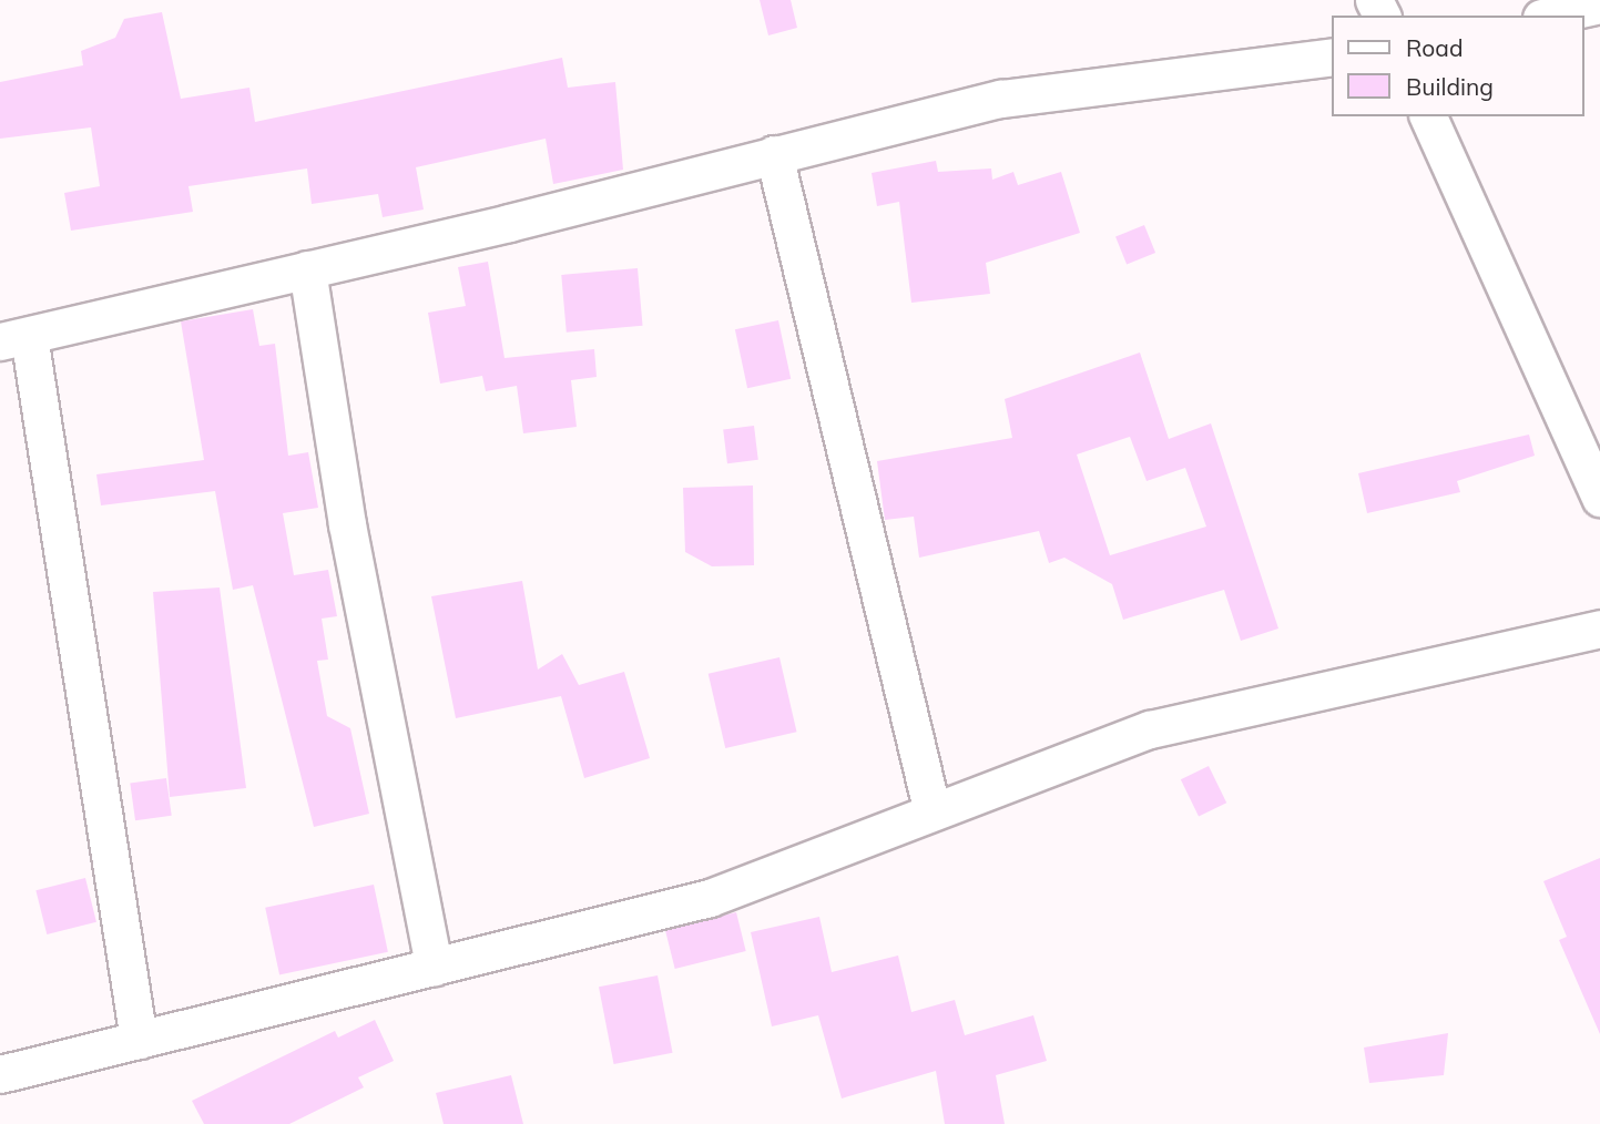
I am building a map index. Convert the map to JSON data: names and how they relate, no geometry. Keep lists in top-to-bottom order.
{
  "legend": ["Road", "Building"]
}
